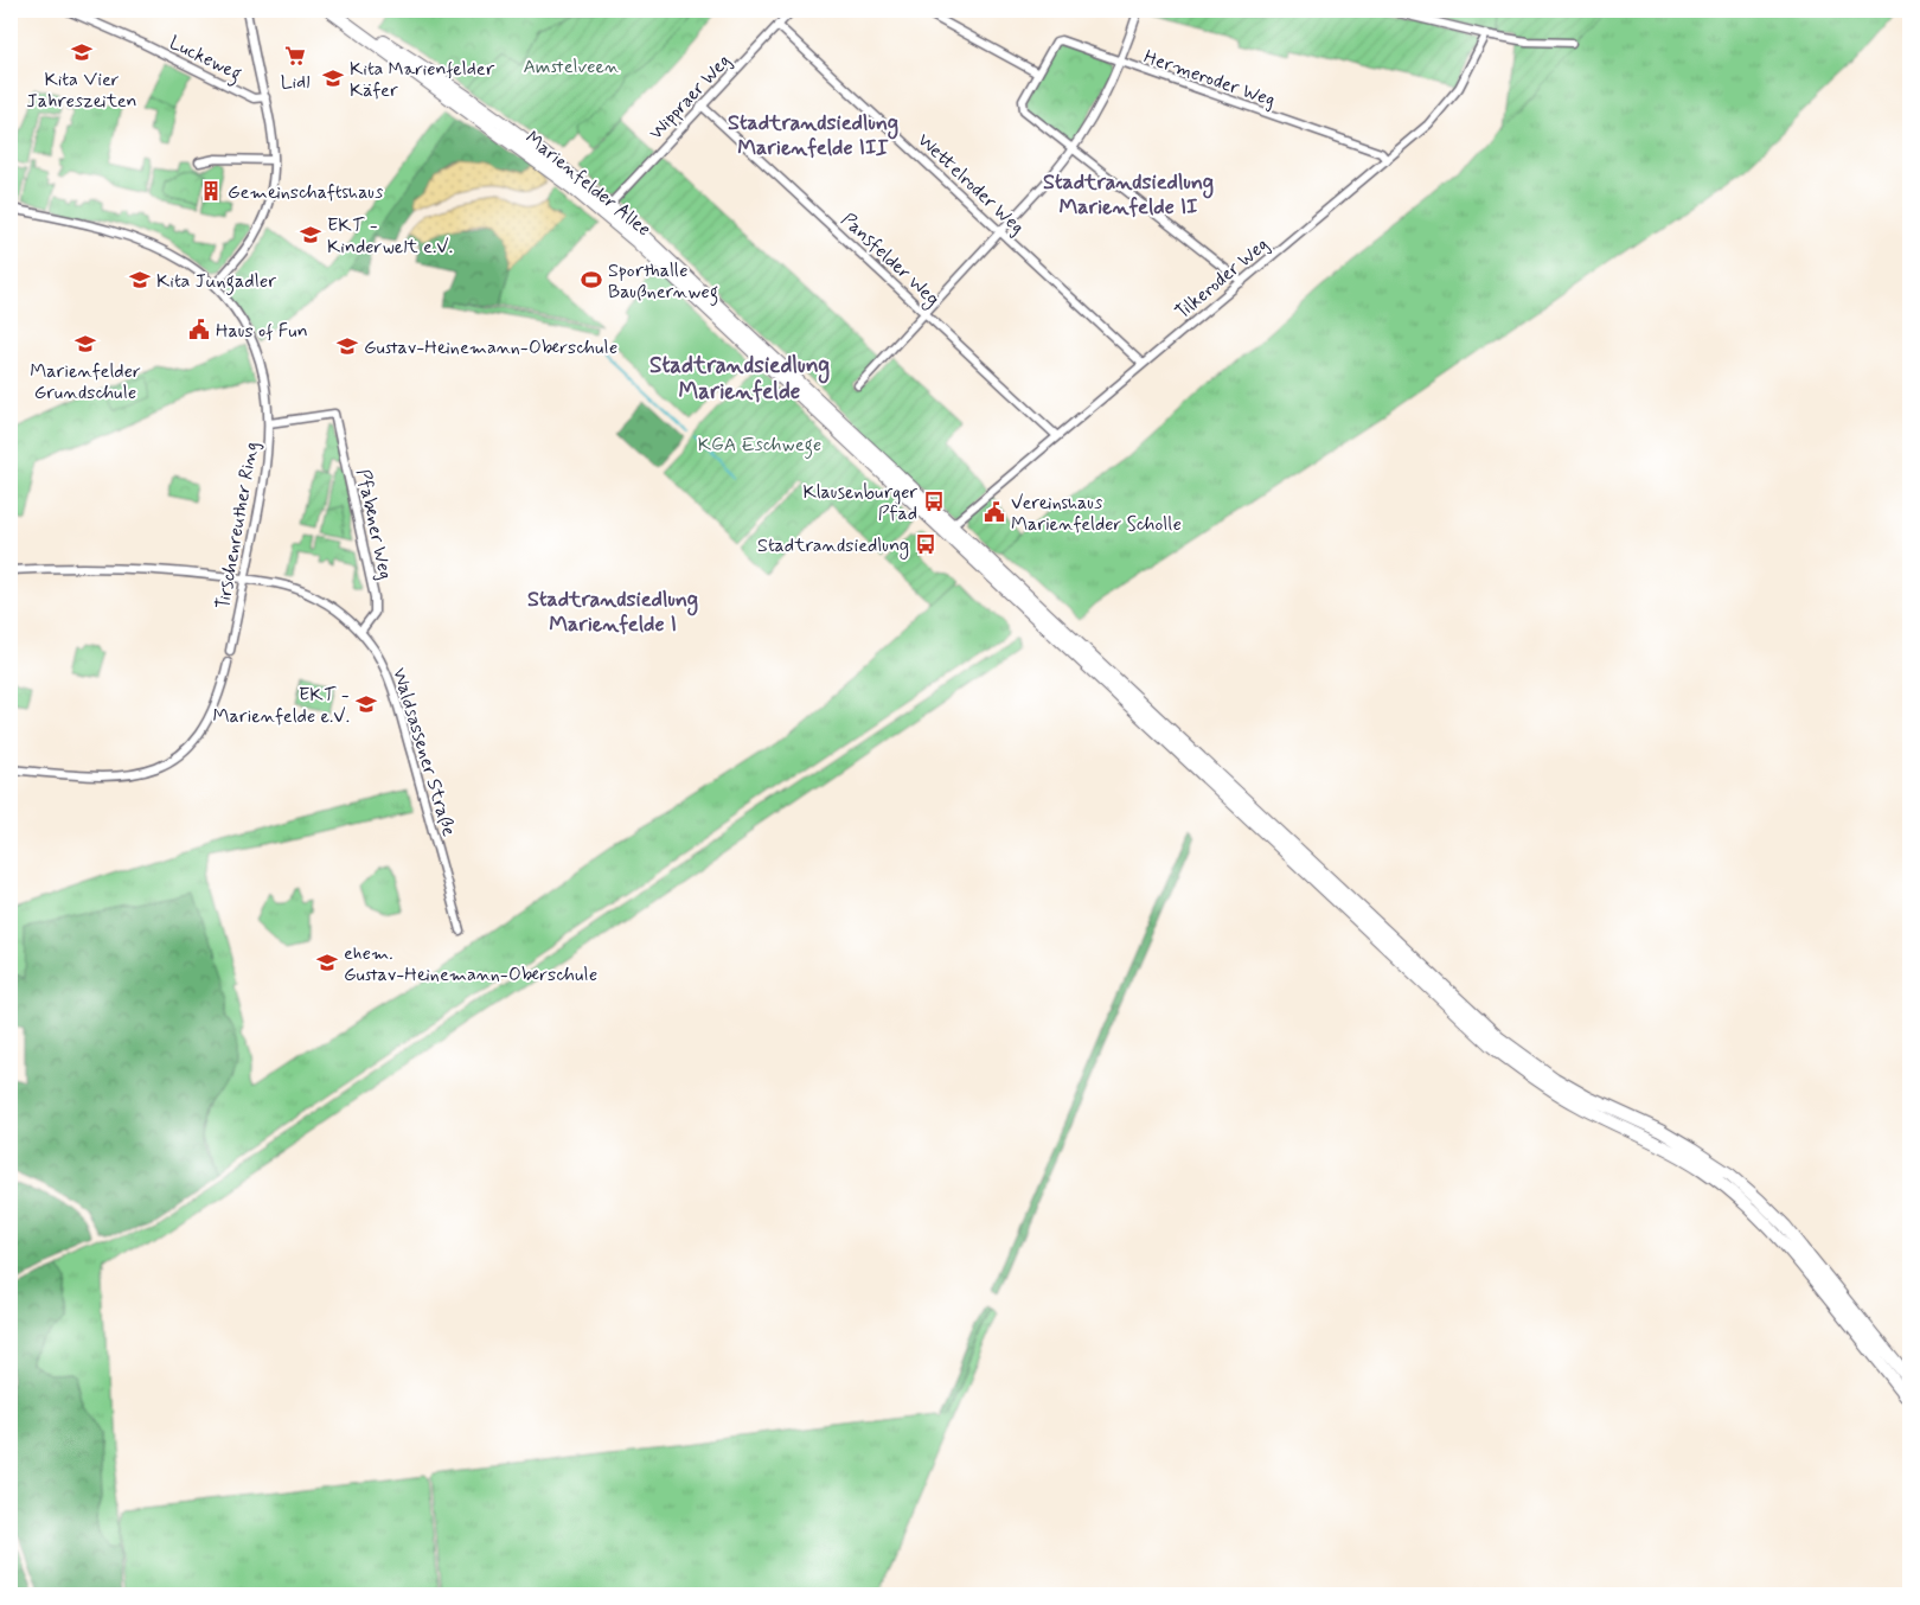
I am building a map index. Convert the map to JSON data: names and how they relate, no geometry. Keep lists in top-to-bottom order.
{
  "streets": {
    "main road": ["Marienfelder Allee"],
    "street": [
      "Luckeweg",
      "Hermeroder Weg",
      "Wippraer Weg",
      "Wettelroder Weg",
      "Pansfelder Weg",
      "Tilkeroder Weg",
      "Pfabener Weg",
      "Tirschenreuther Ring",
      "Waldsassener Straße"
    ]
  },
  "crossings": [
    ["Hermeroder Weg", "Tilkeroder Weg"],
    ["Wippraer Weg", "Marienfelder Allee"],
    ["Wippraer Weg", "Wettelroder Weg"],
    ["Wippraer Weg", "Pansfelder Weg"],
    ["Marienfelder Allee", "Tilkeroder Weg"],
    ["Wettelroder Weg", "Tilkeroder Weg"],
    ["Pansfelder Weg", "Tilkeroder Weg"],
    ["Pfabener Weg", "Tirschenreuther Ring"],
    ["Pfabener Weg", "Waldsassener Straße"],
    ["Tirschenreuther Ring", "Waldsassener Straße"]
  ],
  "districts": [
    "Stadtrandsiedlung Marienfelde III",
    "Stadtrandsiedlung Marienfelde II",
    "Stadtrandsiedlung Marienfelde",
    "Stadtrandsiedlung Marienfelde I"
  ],
  "parks": ["Amstelveen", "KGA Eschwege"],
  "places": {
    "school or university": [
      "Kita Vier Jahreszeiten",
      "Kita Marienfelder Käfer",
      "EKT - Kinderwelt e.V.",
      "Kita Jungadler",
      "Marienfelder Grundschule",
      "Gustav-Heinemann-Oberschule",
      "EKT - Marienfelde e.V.",
      "ehem. Gustav-Heinemann-Oberschule"
    ],
    "supermarket": ["Lidl"],
    "building": ["Gemeinschaftshaus"],
    "sports": ["Sporthalle Baußnernweg"],
    "public building": ["Haus of Fun", "Vereinshaus Marienfelder Scholle"],
    "bus stop": ["Klausenburger Pfad", "Stadtrandsiedlung"]
  }
}
